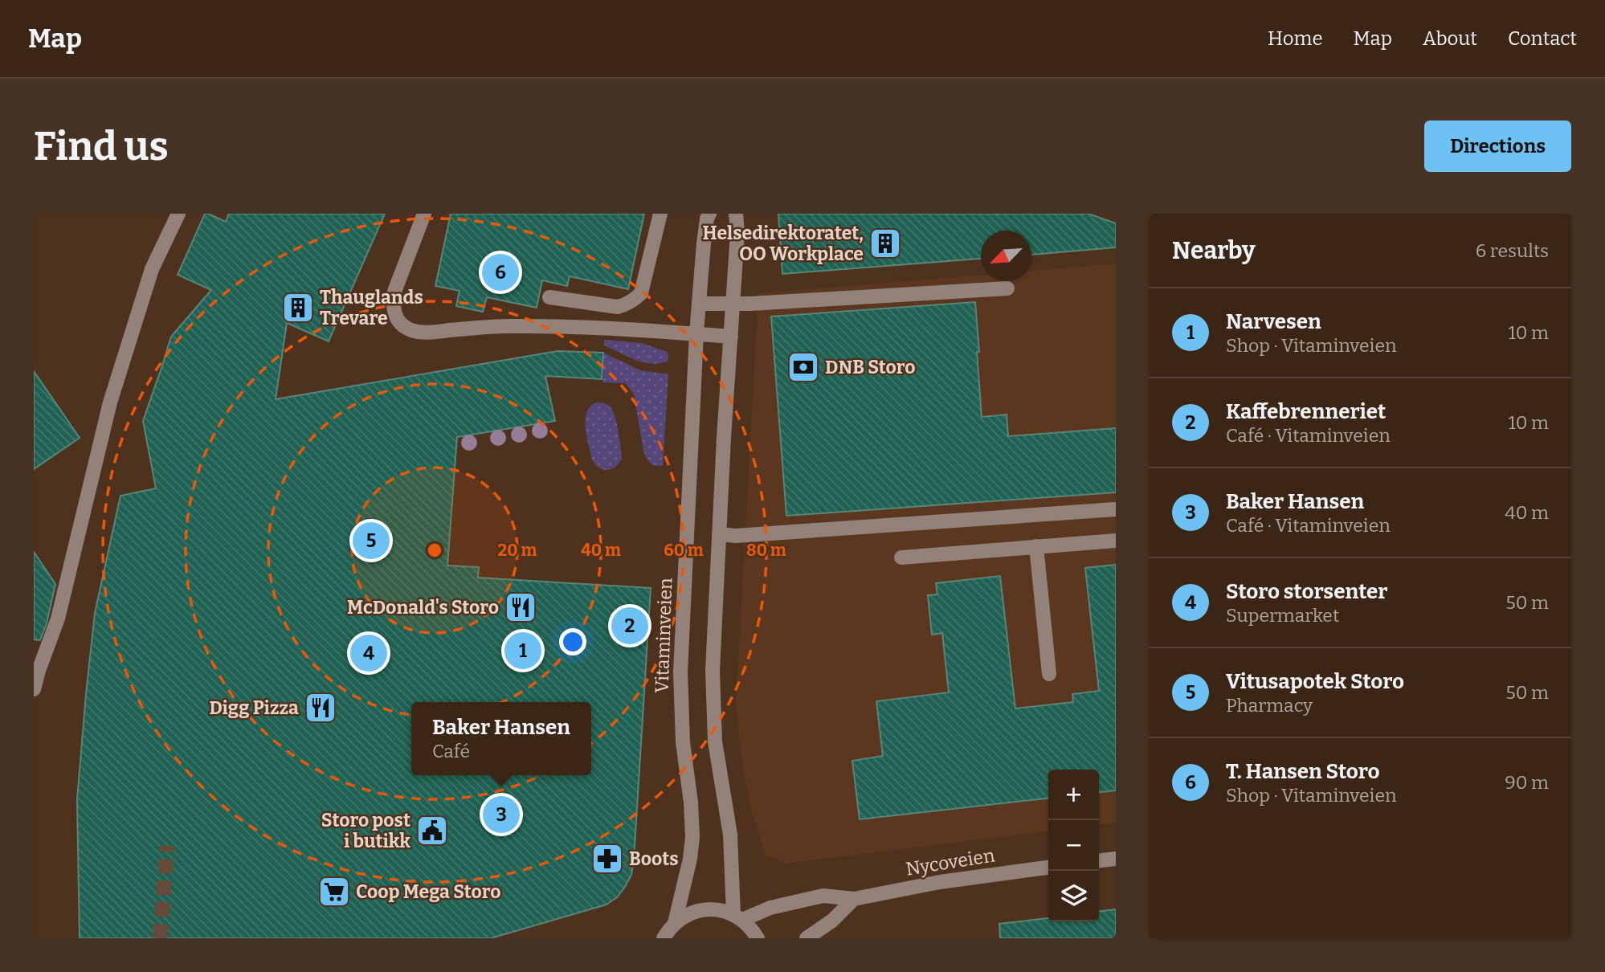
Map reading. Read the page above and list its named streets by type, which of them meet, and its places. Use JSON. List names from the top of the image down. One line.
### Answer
{"streets":{"street":["Vitaminveien","Nycoveien"]},"places":{"building":["Helsedirektoratet, OO Workplace","Thauglands Trevare"],"bank":["DNB Storo"],"restaurant":["McDonald's Storo","Digg Pizza"],"public building":["Storo post i butikk"],"pharmacy":["Boots"],"supermarket":["Coop Mega Storo"]},"north":"bottom left","page":{"header":"Map","nav":["Home","Map","About","Contact"],"buttons":"Directions","title":"Find us","heading":["Nearby","6 results"],"pins":["6","5","2","1","4","3"],"list":[{"mark":"1","name":"Narvesen","note":"Shop · Vitaminveien","value":"10 m"},{"mark":"2","name":"Kaffebrenneriet","note":"Café · Vitaminveien","value":"10 m"},{"mark":"3","name":"Baker Hansen","note":"Café · Vitaminveien","value":"40 m"},{"mark":"4","name":"Storo storsenter","note":"Supermarket","value":"50 m"},{"mark":"5","name":"Vitusapotek Storo","note":"Pharmacy","value":"50 m"},{"mark":"6","name":"T. Hansen Storo","note":"Shop · Vitaminveien","value":"90 m"}],"popup":["Baker Hansen","Café"],"map_buttons":["+","−"]},"rings":["20 m","40 m","60 m","80 m"]}
